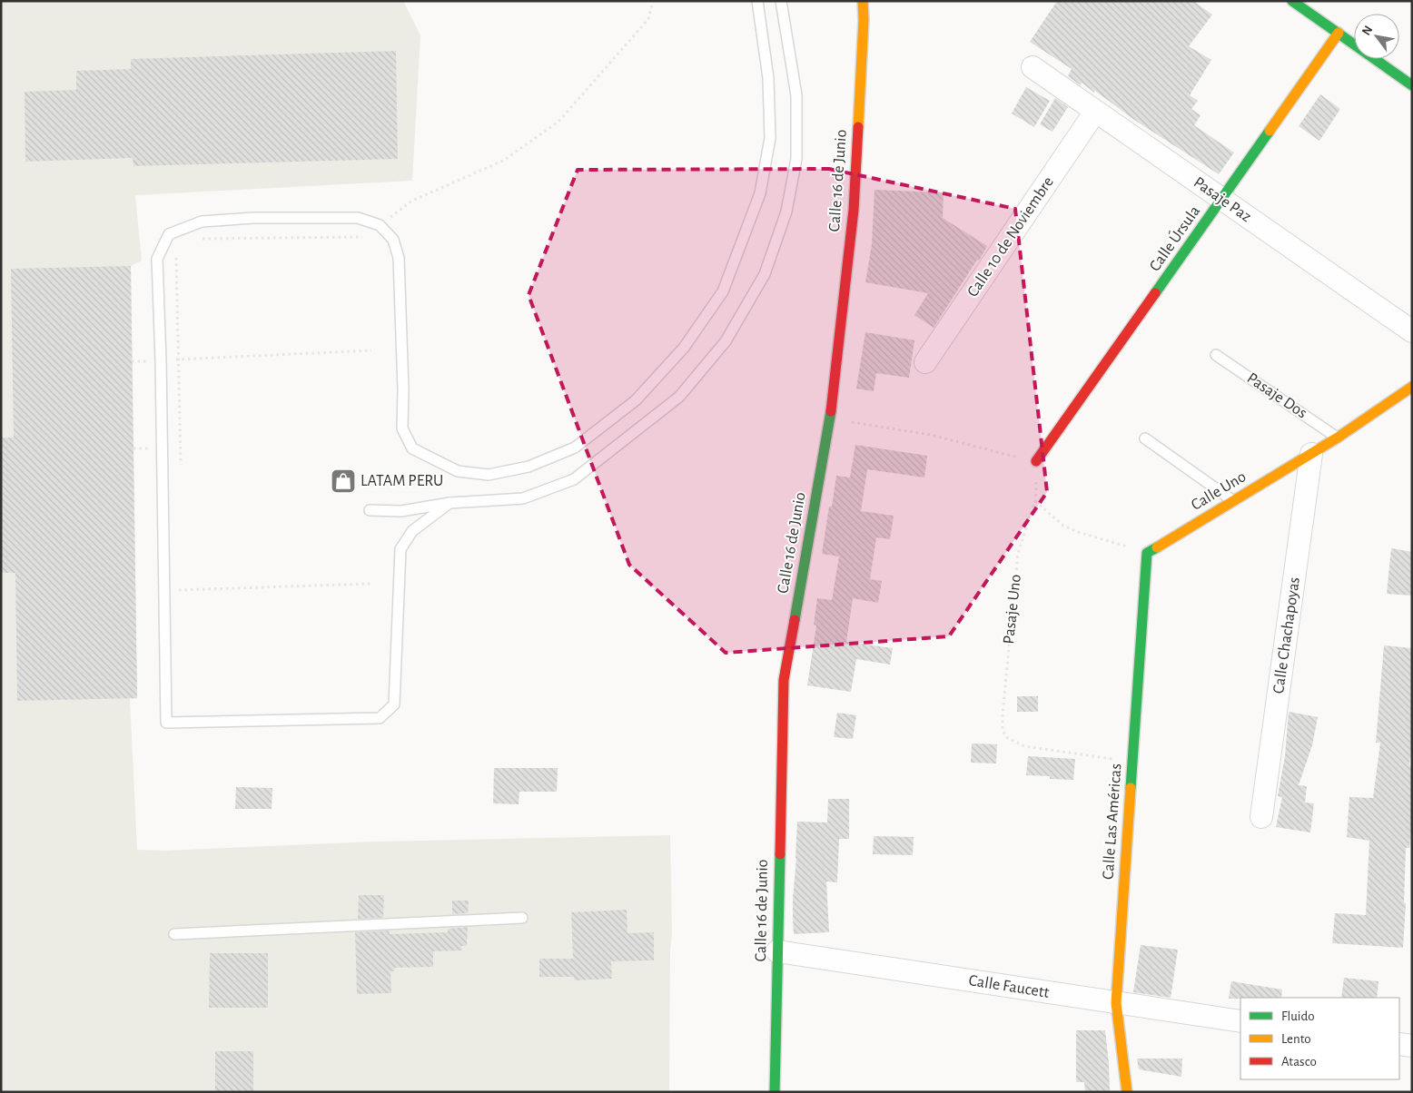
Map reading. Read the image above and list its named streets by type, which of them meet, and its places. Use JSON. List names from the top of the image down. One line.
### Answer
{"streets":{"street":["Calle 16 de Junio","Pasaje Paz","Calle 10 de Noviembre","Calle Úrsula","Calle Uno","Calle Chachapoyas","Calle Las Américas","Calle Faucett"],"lane":["Pasaje Dos"],"path":["Pasaje Uno"]},"crossings":[["Calle 16 de Junio","Calle Faucett"],["Pasaje Paz","Calle 10 de Noviembre"],["Pasaje Paz","Calle Úrsula"],["Calle Úrsula","Pasaje Uno"],["Pasaje Dos","Calle Uno"],["Calle Uno","Calle Chachapoyas"],["Calle Uno","Calle Las Américas"],["Pasaje Uno","Calle Las Américas"],["Calle Las Américas","Calle Faucett"]],"places":{"shop":["LATAM PERU"]},"legend":["Fluido","Lento","Atasco"],"north":"top left"}
